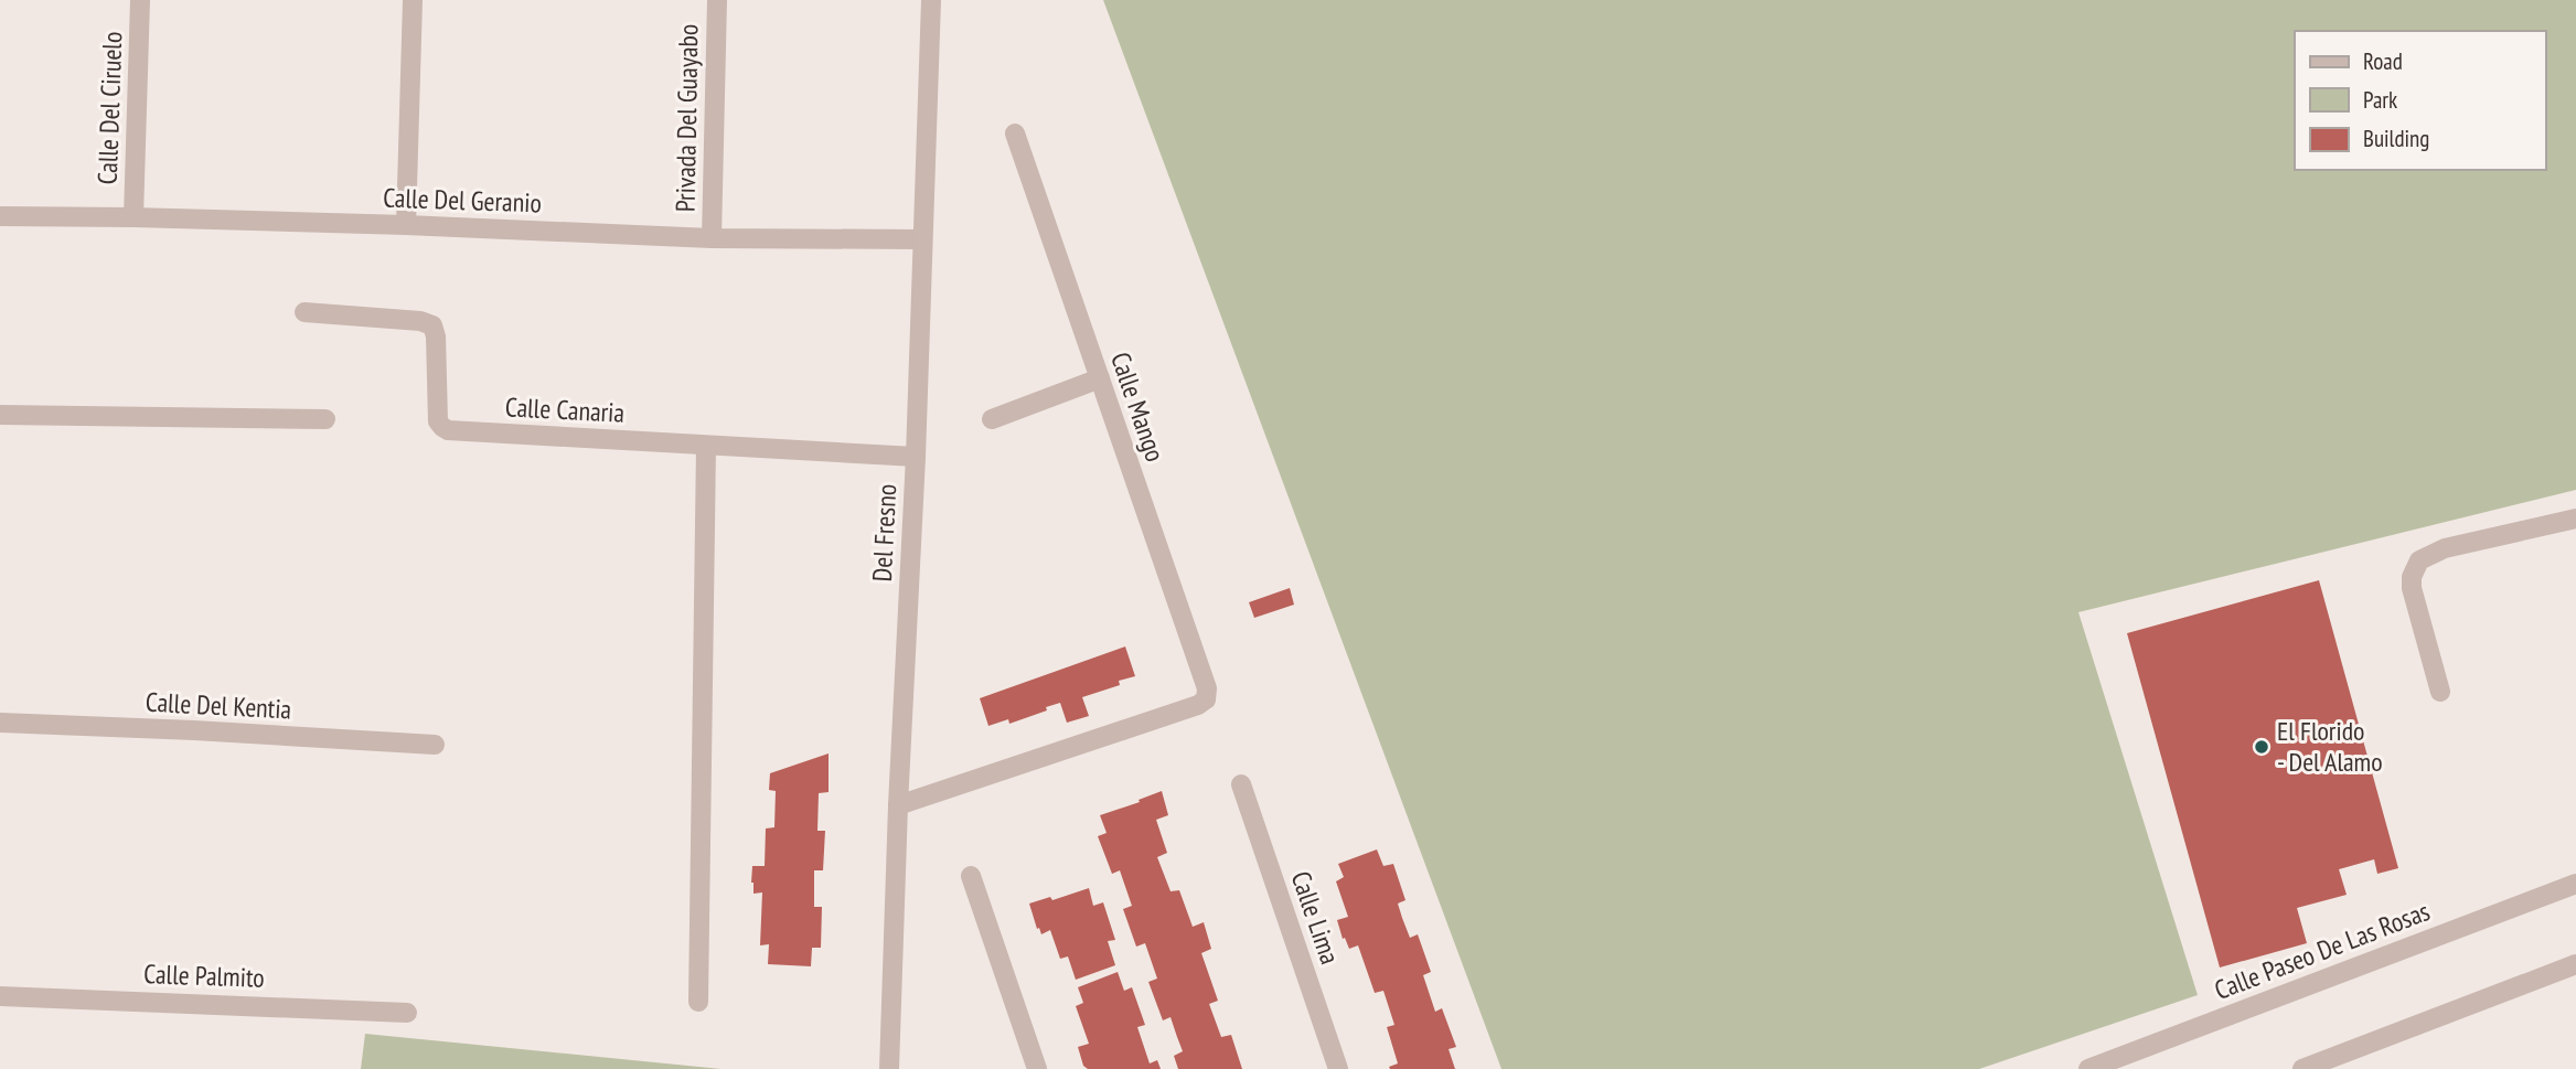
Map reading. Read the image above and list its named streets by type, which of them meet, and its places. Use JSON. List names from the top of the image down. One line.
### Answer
{"streets":{"street":["Calle Del Ciruelo","Privada Del Guayabo","Calle Del Geranio","Calle Mango","Calle Canaria","Del Fresno","Calle Del Kentia","Calle Lima","Calle Paseo De Las Rosas","Calle Palmito"]},"crossings":[["Calle Del Ciruelo","Calle Del Geranio"],["Privada Del Guayabo","Calle Del Geranio"],["Calle Del Geranio","Del Fresno"],["Calle Mango","Del Fresno"],["Calle Canaria","Del Fresno"]],"places":["El Florido - Del Alamo"],"legend":["Road","Park","Building"]}
